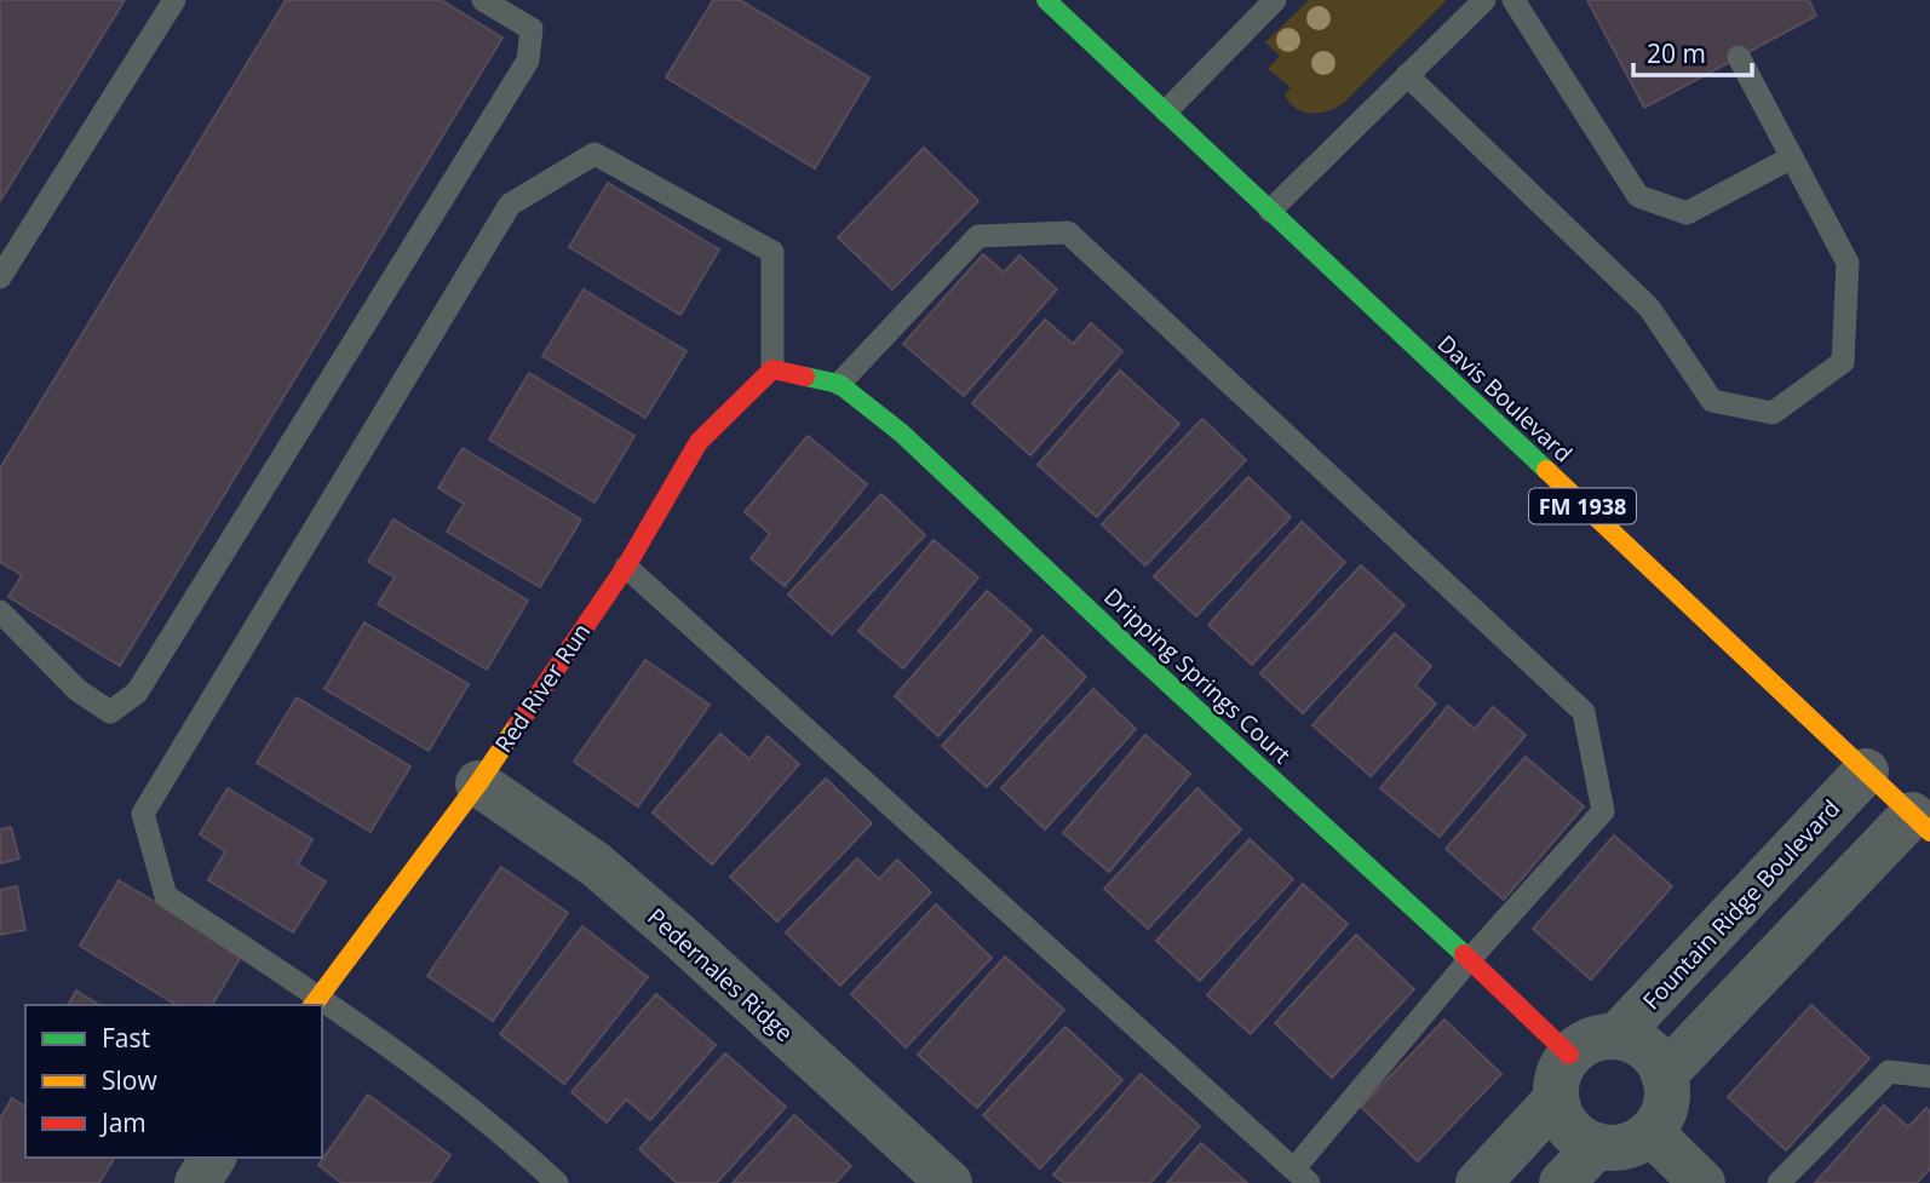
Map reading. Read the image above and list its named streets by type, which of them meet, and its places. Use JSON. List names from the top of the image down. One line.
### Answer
{"streets":{"street":["Davis Boulevard","FM 1938","Dripping Springs Court","Red River Run","Fountain Ridge Boulevard","Pedernales Ridge"]},"crossings":[["Davis Boulevard","Fountain Ridge Boulevard"],["Dripping Springs Court","Red River Run"],["Dripping Springs Court","Fountain Ridge Boulevard"],["Red River Run","Pedernales Ridge"]],"legend":["Fast","Slow","Jam"],"scale_bar":"20 m"}
